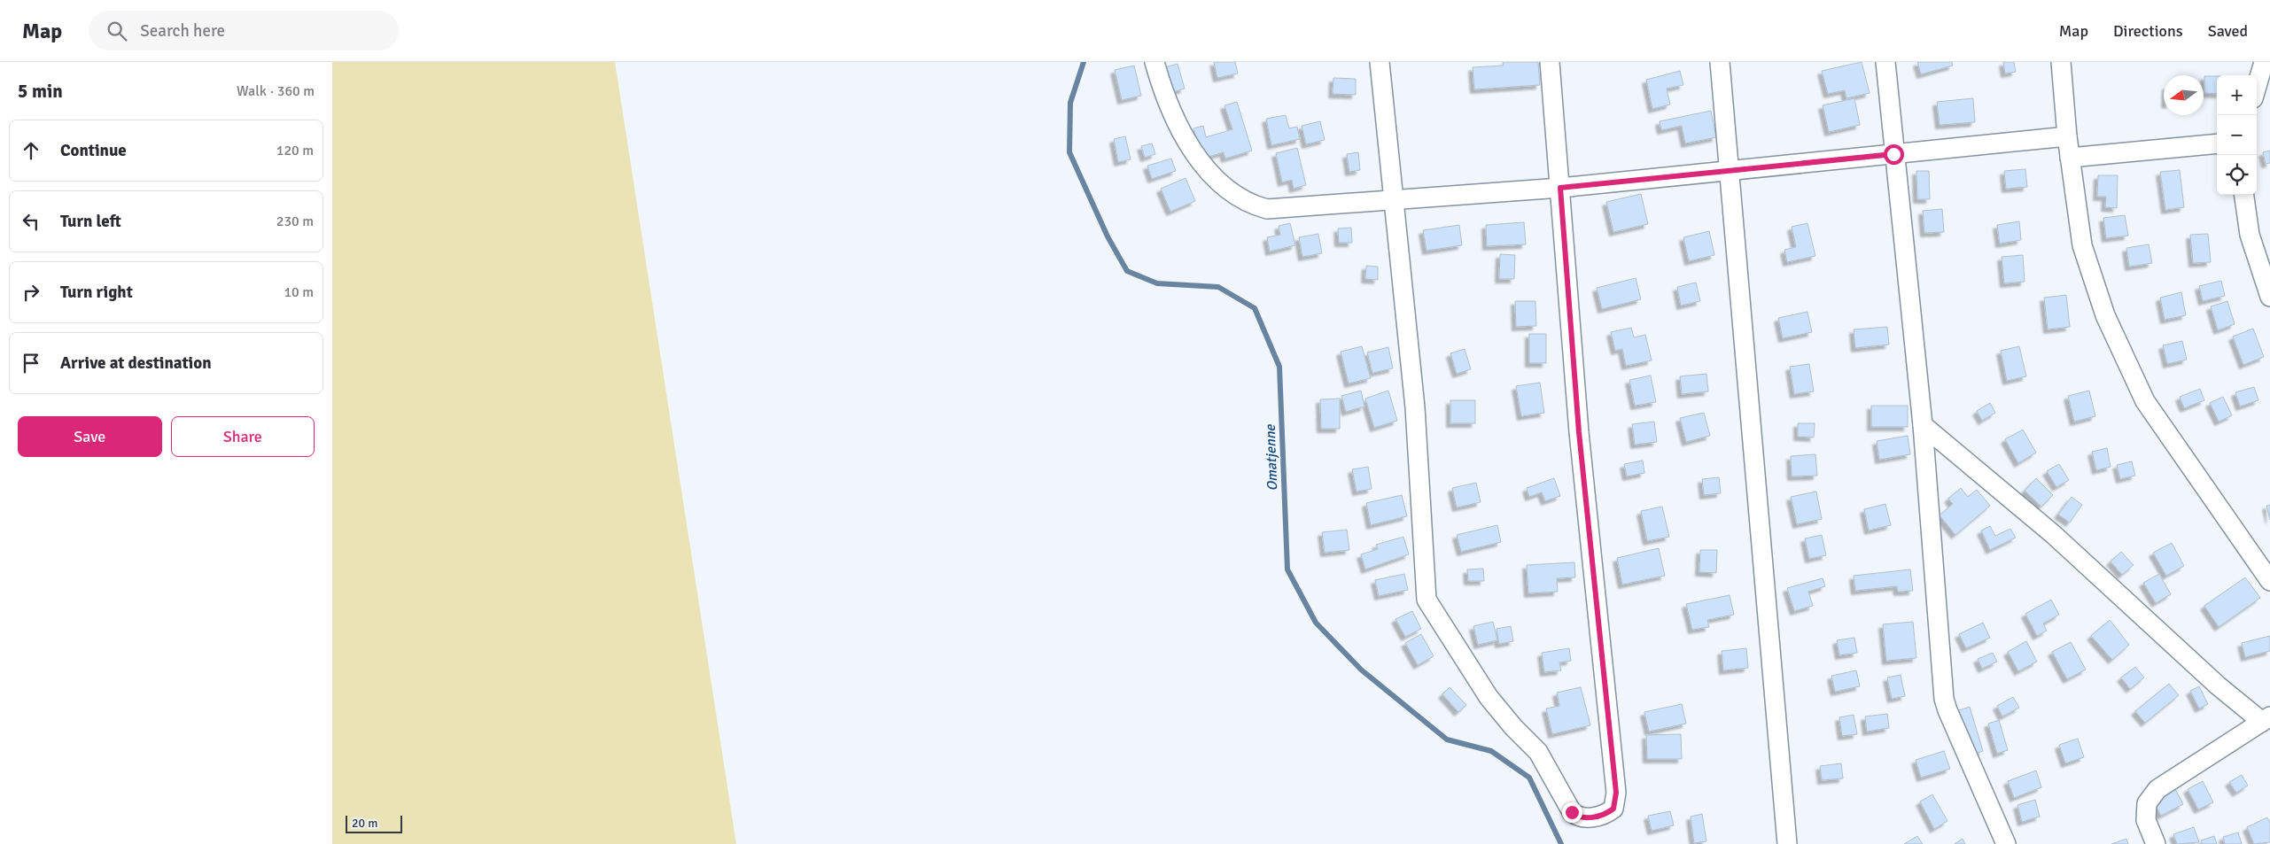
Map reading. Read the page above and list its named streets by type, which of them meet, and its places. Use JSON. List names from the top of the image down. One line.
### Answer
{"water":["Omatjenne"],"scale_bar":"20 m","north":"left","page":{"header":"Map","search":"Search here","nav":["Map","Directions","Saved"],"heading":["5 min","Walk · 360 m"],"map_buttons":["+","−"],"list":[["Continue","120 m"],["Turn left","230 m"],["Turn right","10 m"],"Arrive at destination"],"buttons":["Save","Share"],"scale":"20 m"}}
